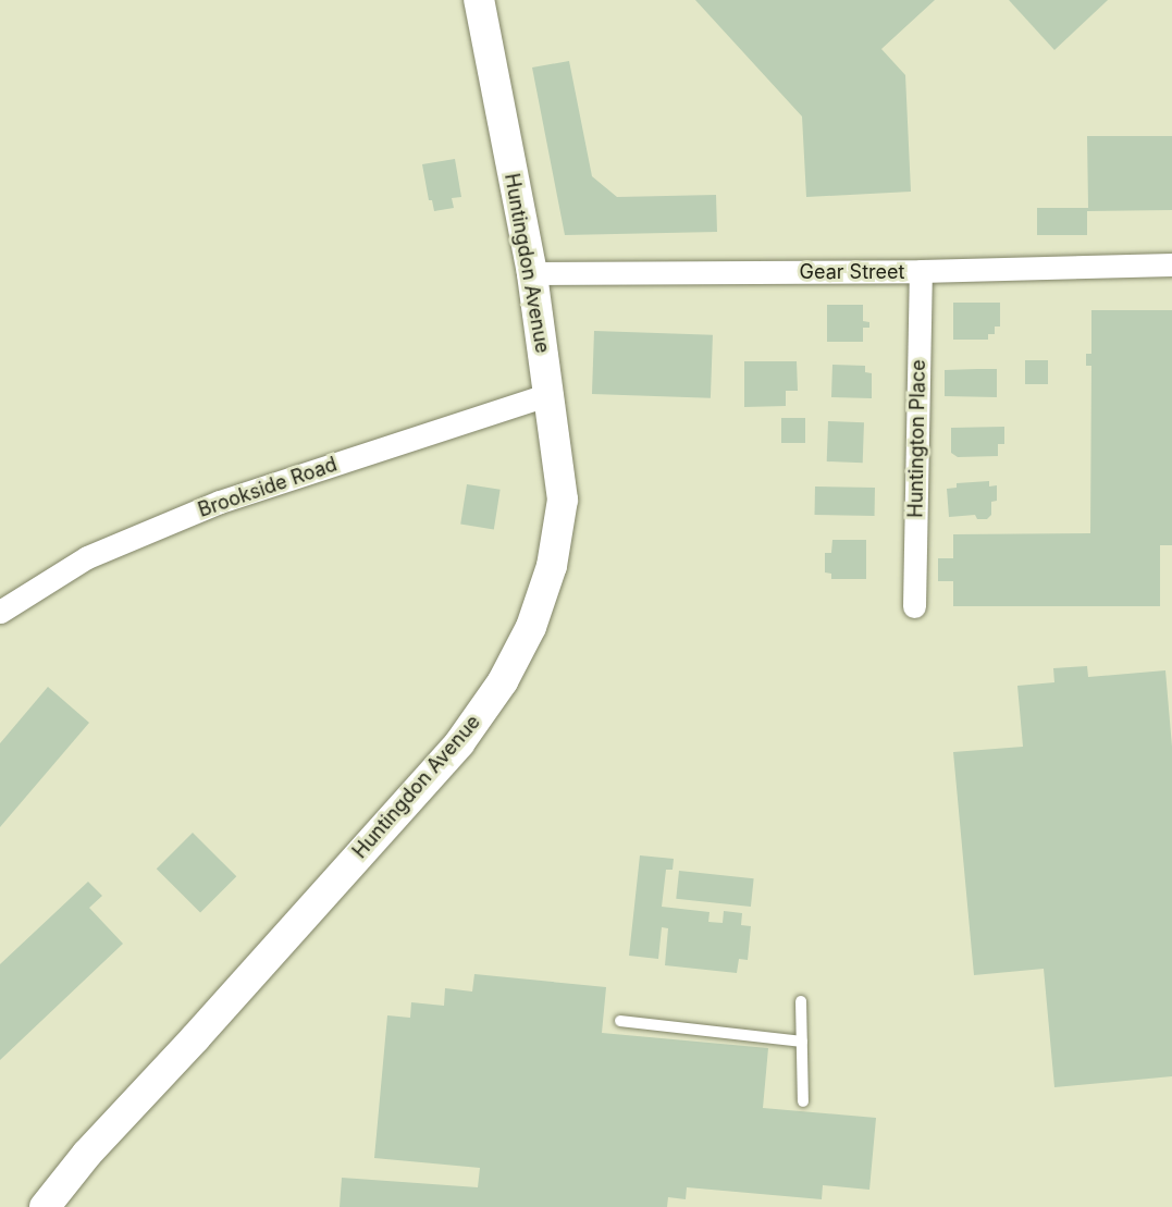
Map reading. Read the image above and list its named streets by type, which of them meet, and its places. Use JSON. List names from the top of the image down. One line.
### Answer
{"streets":{"main road":["Huntingdon Avenue"],"street":["Gear Street","Huntington Place","Brookside Road"]},"crossings":[["Huntingdon Avenue","Gear Street"],["Huntingdon Avenue","Brookside Road"],["Gear Street","Huntington Place"]]}
